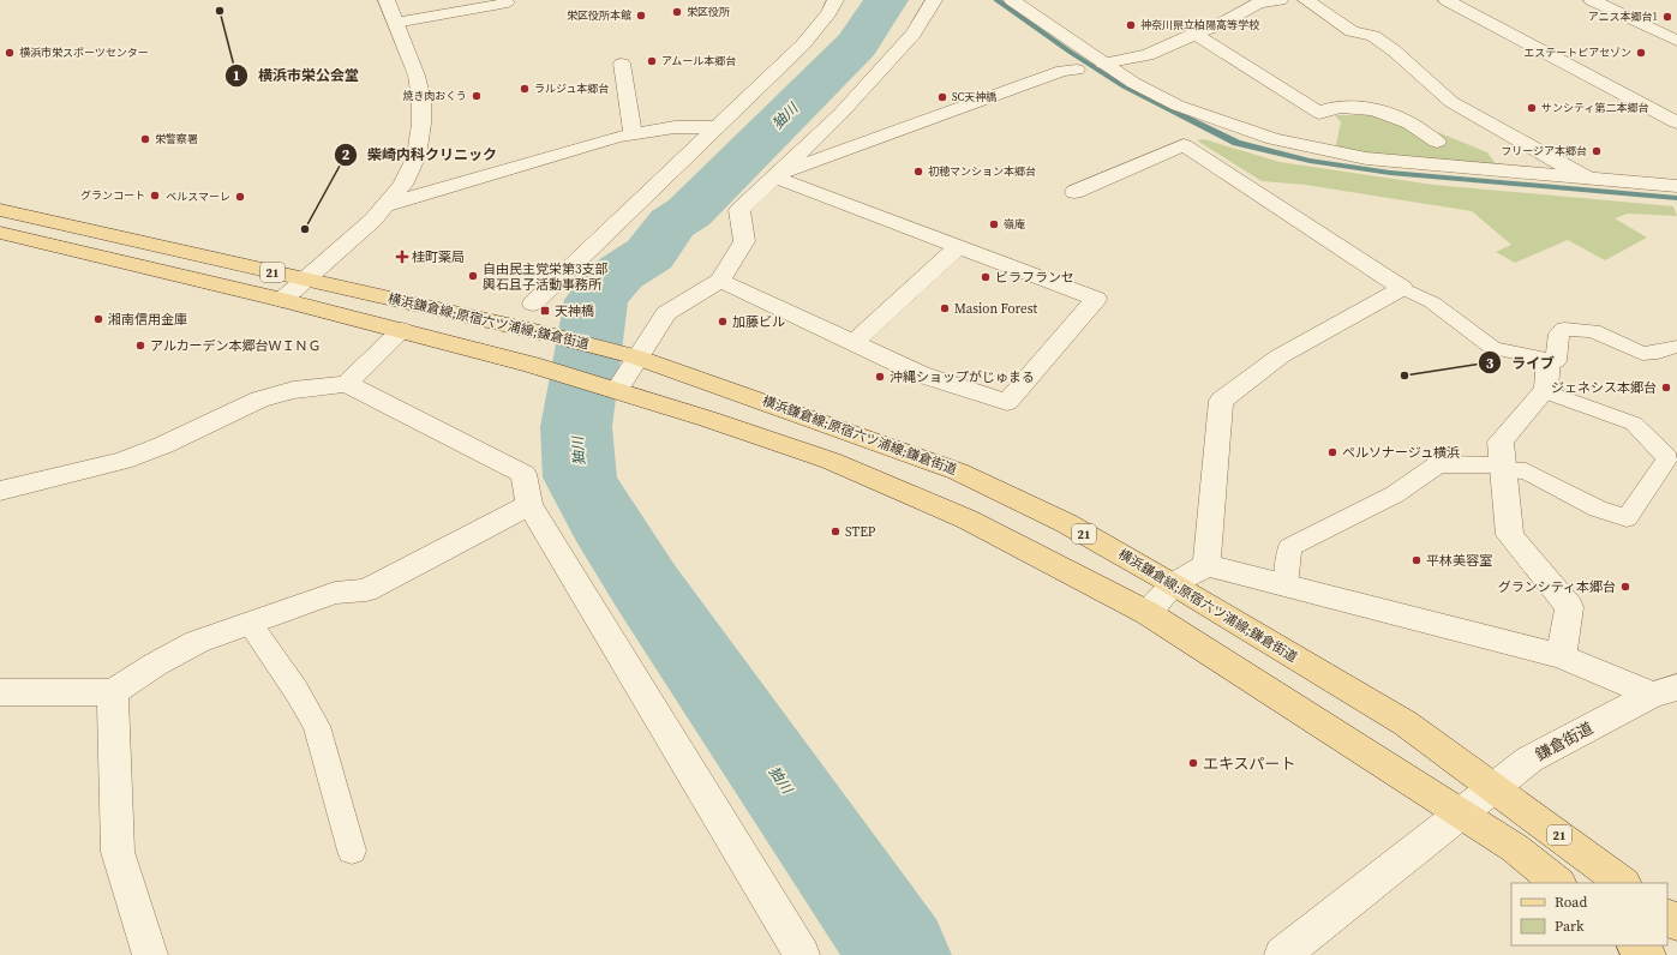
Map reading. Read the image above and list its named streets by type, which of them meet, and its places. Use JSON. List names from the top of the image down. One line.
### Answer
{"streets":{"main road":["21","横浜鎌倉線;原宿六ツ浦線;鎌倉街道"],"street":["鎌倉街道"]},"crossings":[["横浜鎌倉線;原宿六ツ浦線;鎌倉街道","鎌倉街道"]],"water":["㹨川"],"places":{"other":["横浜市栄公会堂","栄区役所","栄区役所本館","アニス本郷台1","神奈川県立柏陽高等学校","横浜市栄スポーツセンター","エステートピアセゾン","アムール本郷台","ラルジュ本郷台","焼き肉おくう","SC天神橋","サンシティ第二本郷台","栄警察署","フリージア本郷台","初穂マンション本郷台","グランコート","ベルスマーレ","嶺庵","柴崎内科クリニック","自由民主党栄第3支部 輿石且子活動事務所","ビラフランセ","Masion Forest","湘南信用金庫","加藤ビル","アルカーデン本郷台ＷＩＮＧ","ライブ","沖縄ショップがじゅまる","ジェネシス本郷台","ペルソナージュ横浜","STEP","平林美容室","グランシティ本郷台","エキスパート"],"health":["桂町薬局"],"transit":["天神橋"]},"legend":["Road","Park"]}
